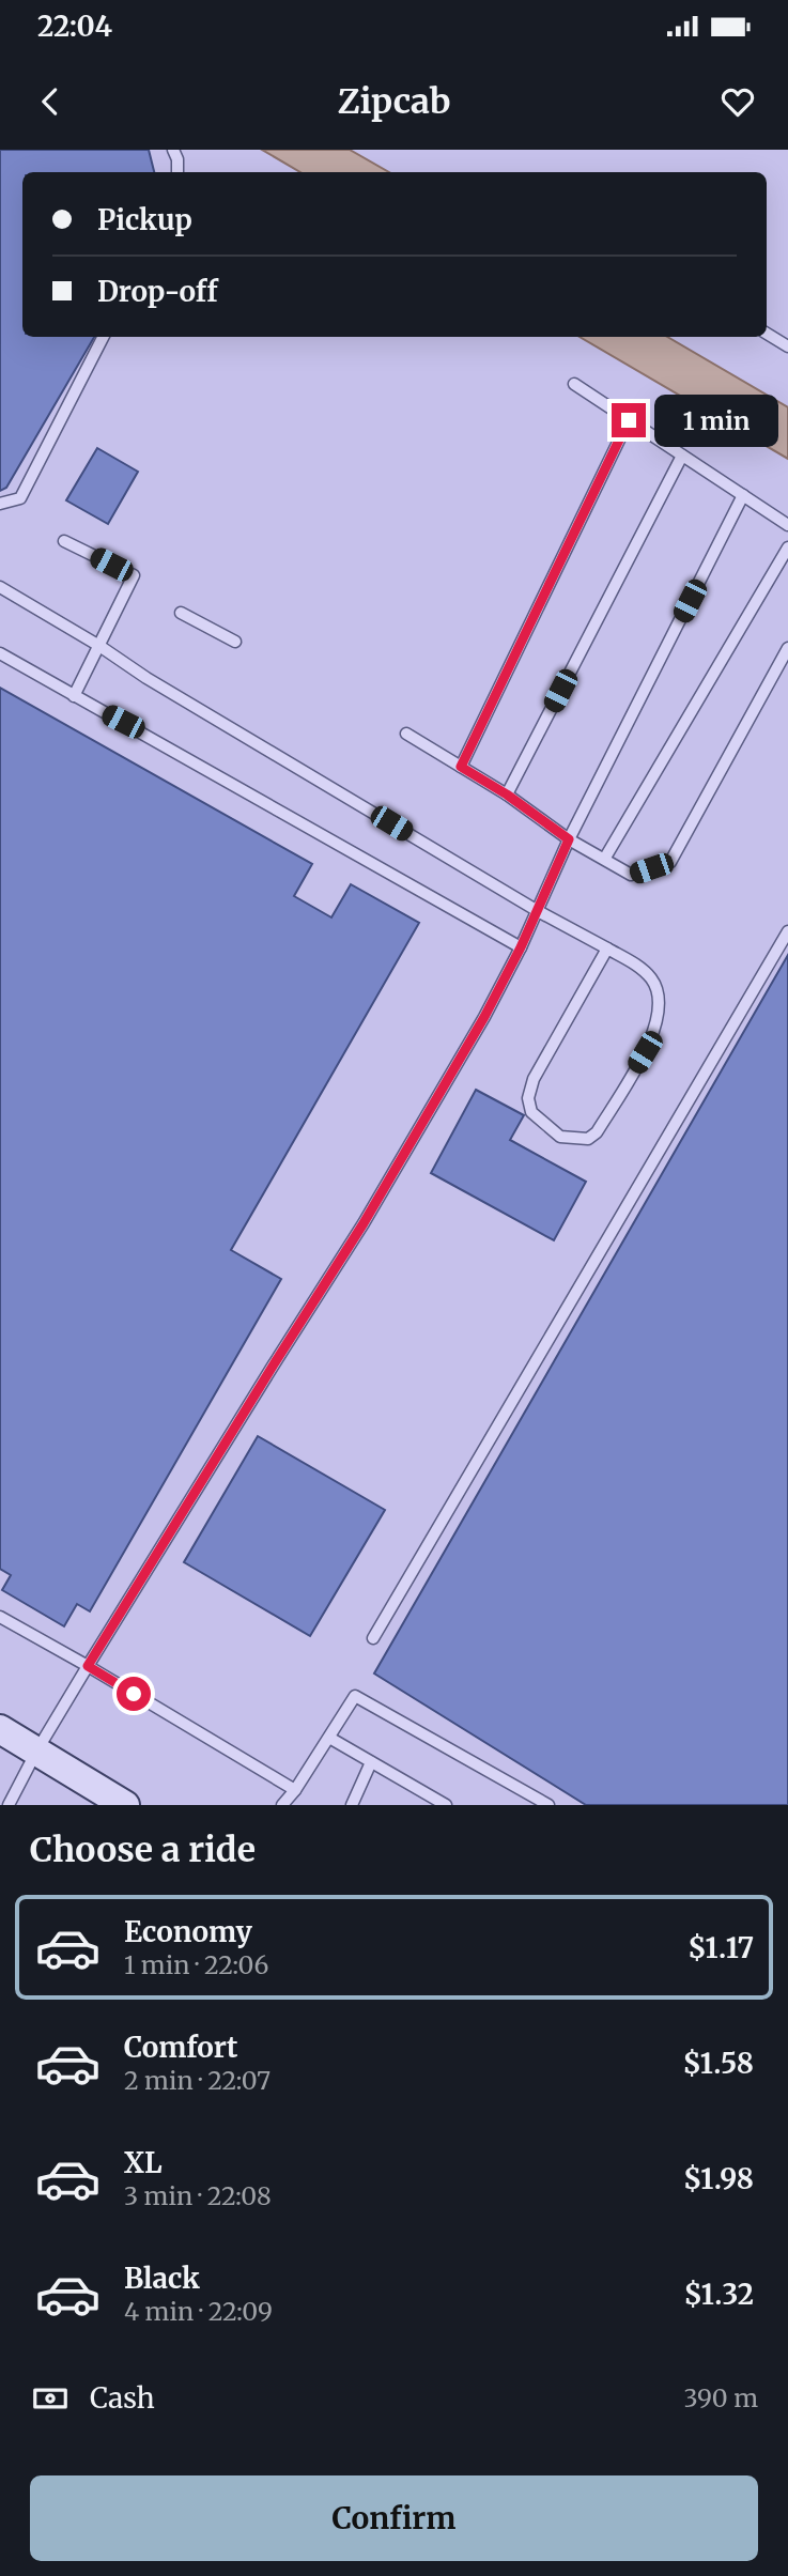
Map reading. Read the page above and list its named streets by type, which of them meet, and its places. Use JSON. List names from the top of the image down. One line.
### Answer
{"page":{"status":"22:04","header":"Zipcab","banner":["Pickup","Drop-off"],"bubble":"1 min","heading":"Choose a ride","list":[{"name":"Economy","note":"1 min · 22:06","value":"$1.17"},{"name":"Comfort","note":"2 min · 22:07","value":"$1.58"},{"name":"XL","note":"3 min · 22:08","value":"$1.98"},{"name":"Black","note":"4 min · 22:09","value":"$1.32"}],"pay":["Cash","390 m"],"buttons":"Confirm"}}
